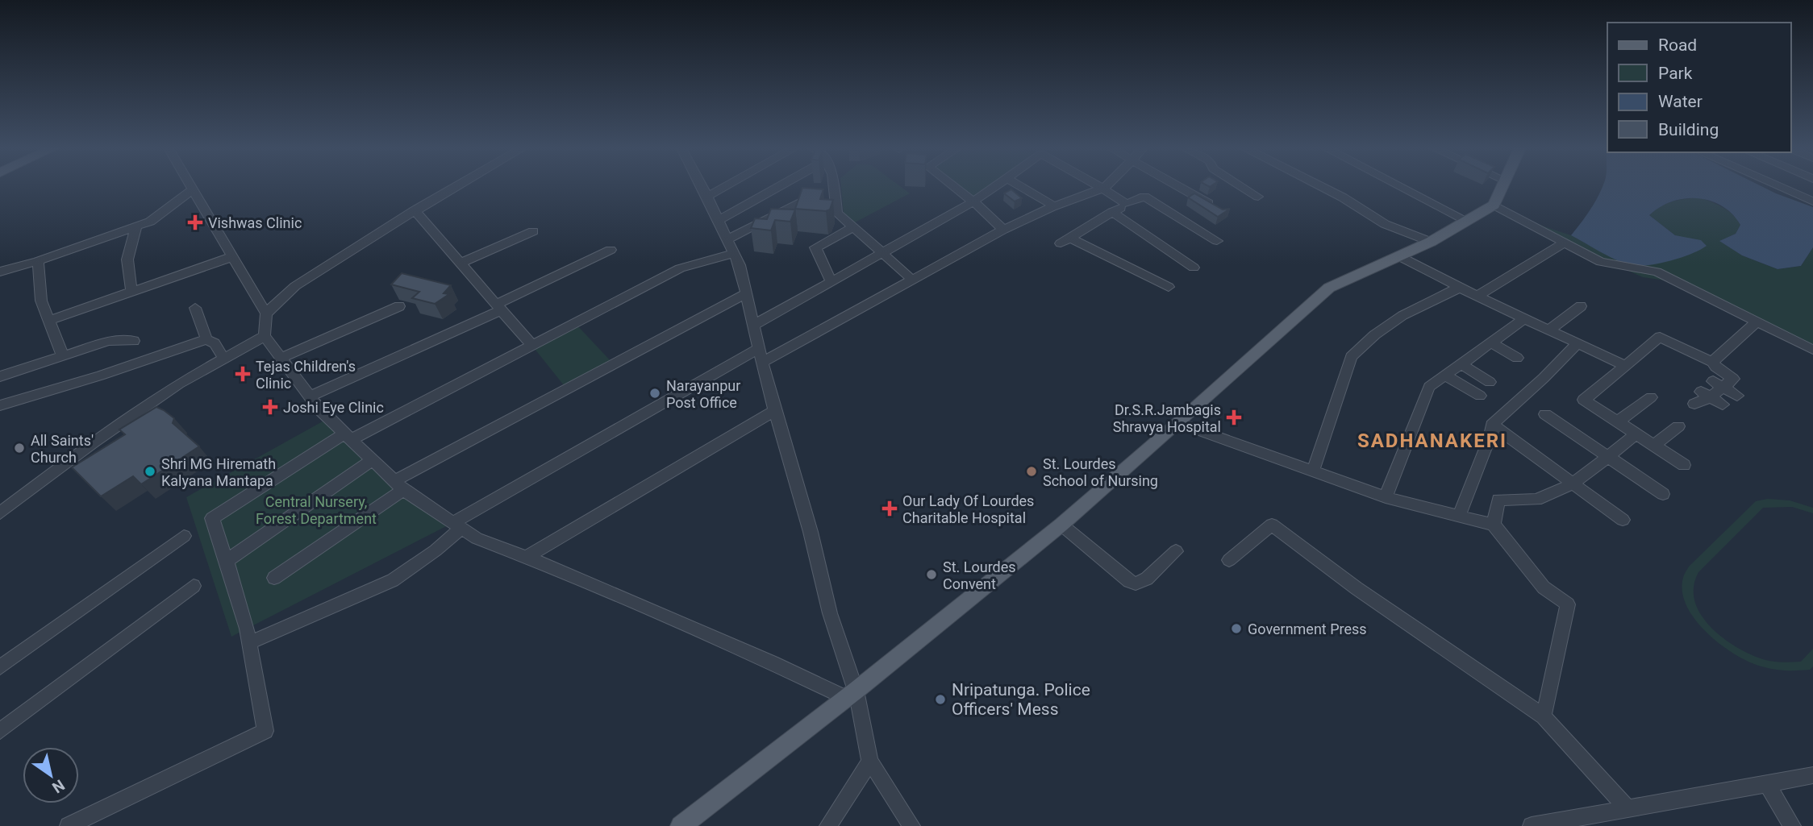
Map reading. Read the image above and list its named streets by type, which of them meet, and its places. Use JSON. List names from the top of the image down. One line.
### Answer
{"districts":["SADHANAKERI"],"parks":["Central Nursery, Forest Department"],"places":{"health":["Vishwas Clinic","Tejas Children's Clinic","Joshi Eye Clinic","Dr.S.R.Jambagis Shravya Hospital","Our Lady Of Lourdes Charitable Hospital"],"other":["Narayanpur Post Office","All Saints' Church","Shri MG Hiremath Kalyana Mantapa","St. Lourdes School of Nursing","St. Lourdes Convent","Government Press","Nripatunga. Police Officers' Mess"]},"legend":["Road","Park","Water","Building"],"north":"bottom right"}
